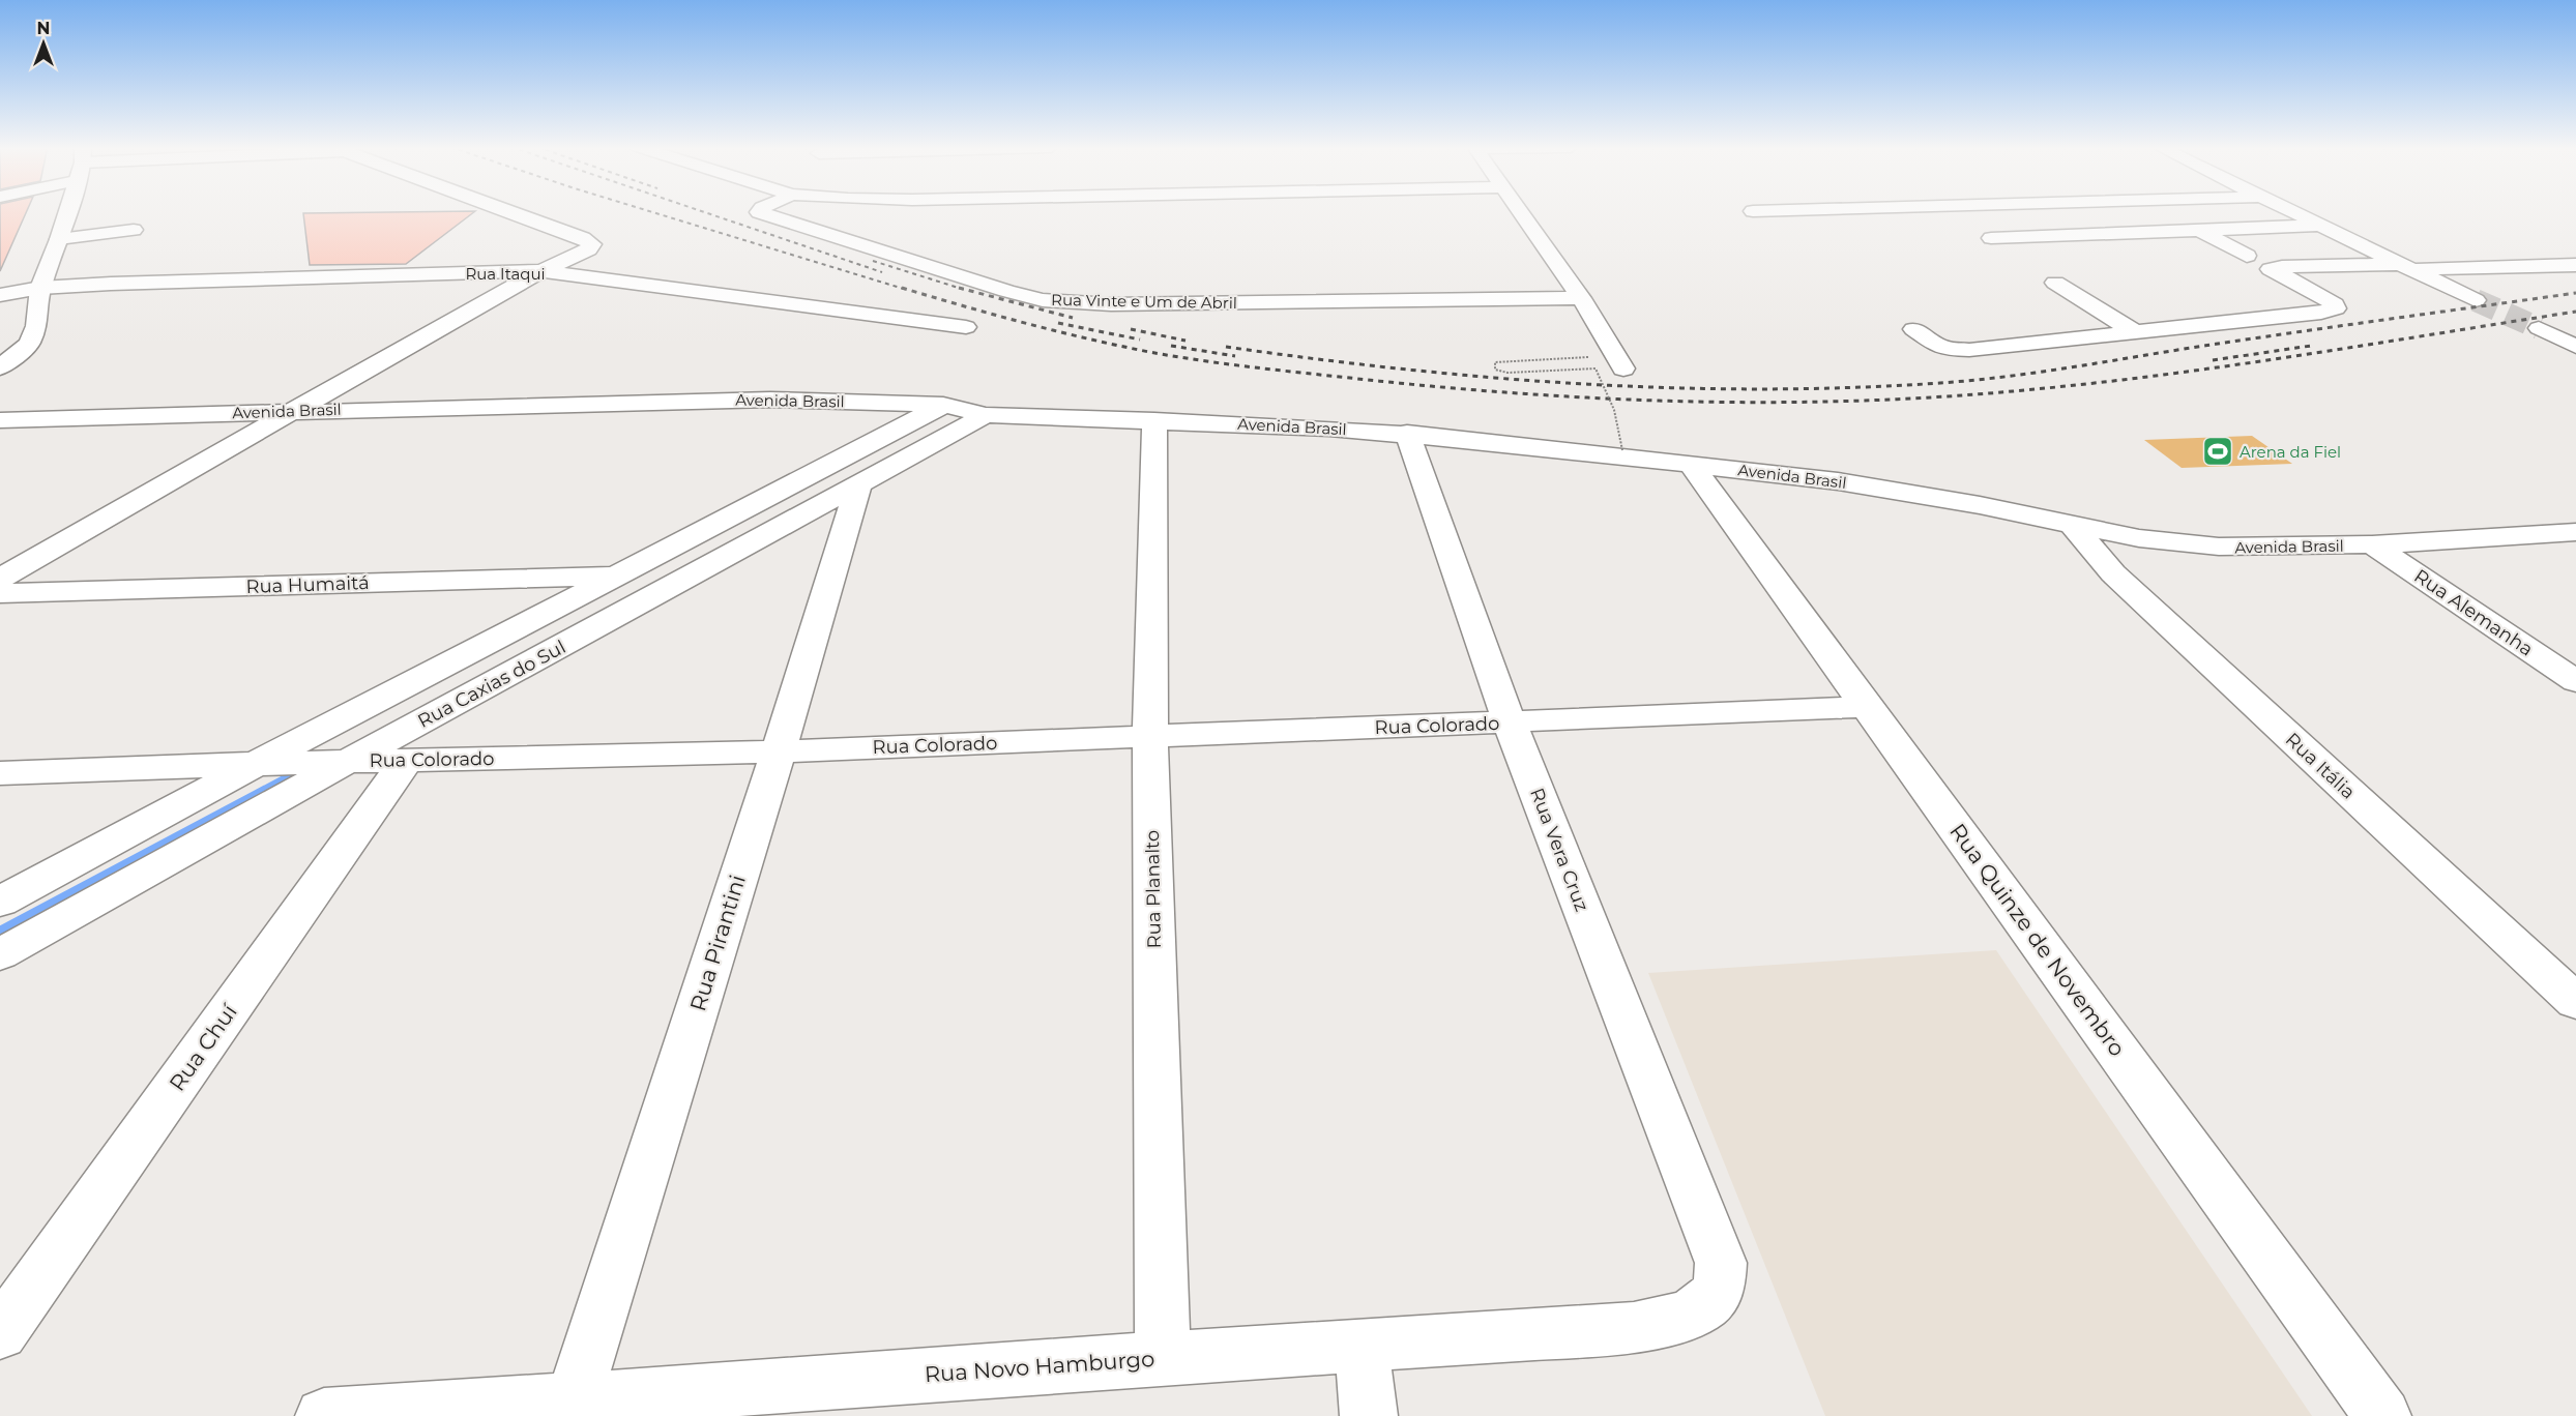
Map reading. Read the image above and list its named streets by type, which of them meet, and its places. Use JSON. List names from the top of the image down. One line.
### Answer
{"streets":{"street":["Rua Itaqui","Rua Vinte e Um de Abril","Avenida Brasil","Rua Humaitá","Rua Alemanha","Rua Caxias do Sul","Rua Colorado","Rua Itália","Rua Vera Cruz","Rua Planalto","Rua Quinze de Novembro","Rua Pirantini","Rua Chuí","Rua Novo Hamburgo"]},"crossings":[["Avenida Brasil","Rua Alemanha"],["Avenida Brasil","Rua Caxias do Sul"],["Avenida Brasil","Rua Itália"],["Avenida Brasil","Rua Vera Cruz"],["Avenida Brasil","Rua Planalto"],["Avenida Brasil","Rua Quinze de Novembro"],["Rua Humaitá","Rua Caxias do Sul"],["Rua Caxias do Sul","Rua Colorado"],["Rua Caxias do Sul","Rua Pirantini"],["Rua Colorado","Rua Vera Cruz"],["Rua Colorado","Rua Planalto"],["Rua Colorado","Rua Quinze de Novembro"],["Rua Colorado","Rua Pirantini"],["Rua Colorado","Rua Chuí"],["Rua Vera Cruz","Rua Novo Hamburgo"],["Rua Planalto","Rua Novo Hamburgo"],["Rua Pirantini","Rua Novo Hamburgo"]],"places":{"sports":["Arena da Fiel"]},"north":"top"}
